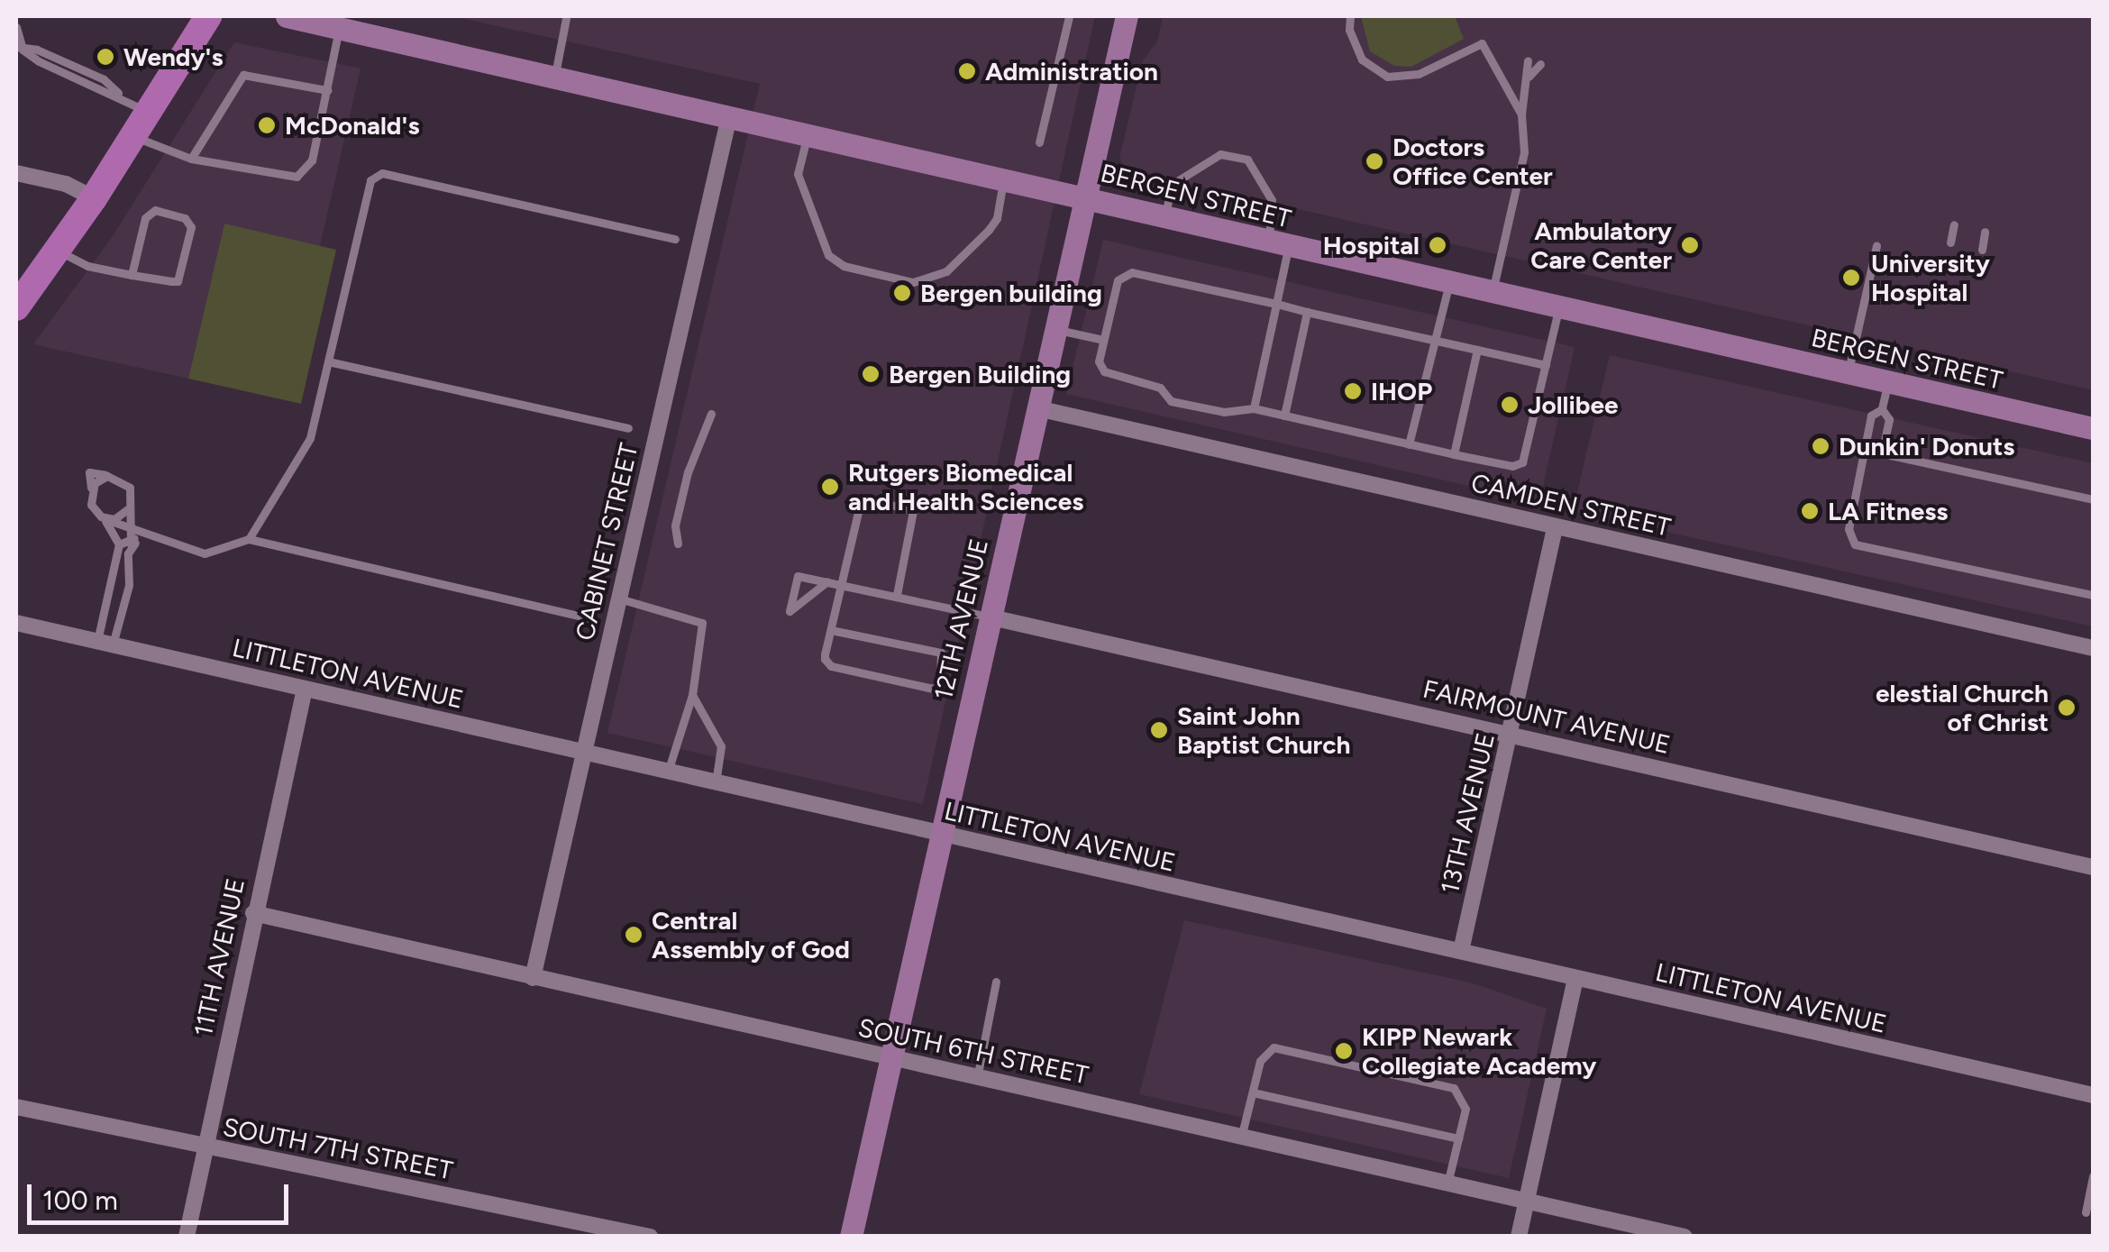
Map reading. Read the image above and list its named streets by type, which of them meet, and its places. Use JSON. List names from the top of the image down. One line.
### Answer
{"streets":{"main road":["BERGEN STREET","12TH AVENUE"],"street":["CAMDEN STREET","CABINET STREET","LITTLETON AVENUE","FAIRMOUNT AVENUE","13TH AVENUE","11TH AVENUE","SOUTH 6TH STREET","SOUTH 7TH STREET"]},"crossings":[["BERGEN STREET","CABINET STREET"],["BERGEN STREET","12TH AVENUE"],["CAMDEN STREET","12TH AVENUE"],["CAMDEN STREET","13TH AVENUE"],["CABINET STREET","LITTLETON AVENUE"],["CABINET STREET","SOUTH 6TH STREET"],["12TH AVENUE","LITTLETON AVENUE"],["12TH AVENUE","FAIRMOUNT AVENUE"],["12TH AVENUE","SOUTH 6TH STREET"],["LITTLETON AVENUE","13TH AVENUE"],["LITTLETON AVENUE","11TH AVENUE"],["FAIRMOUNT AVENUE","13TH AVENUE"],["11TH AVENUE","SOUTH 6TH STREET"],["11TH AVENUE","SOUTH 7TH STREET"]],"places":["Wendy's","Administration","McDonald's","Doctors Office Center","Hospital","Ambulatory Care Center","University Hospital","Bergen building","Bergen Building","IHOP","Jollibee","Dunkin' Donuts","Rutgers Biomedical and Health Sciences","LA Fitness","elestial Church of Christ","Saint John Baptist Church","Central Assembly of God","KIPP Newark Collegiate Academy"],"scale_bar":"100 m"}
